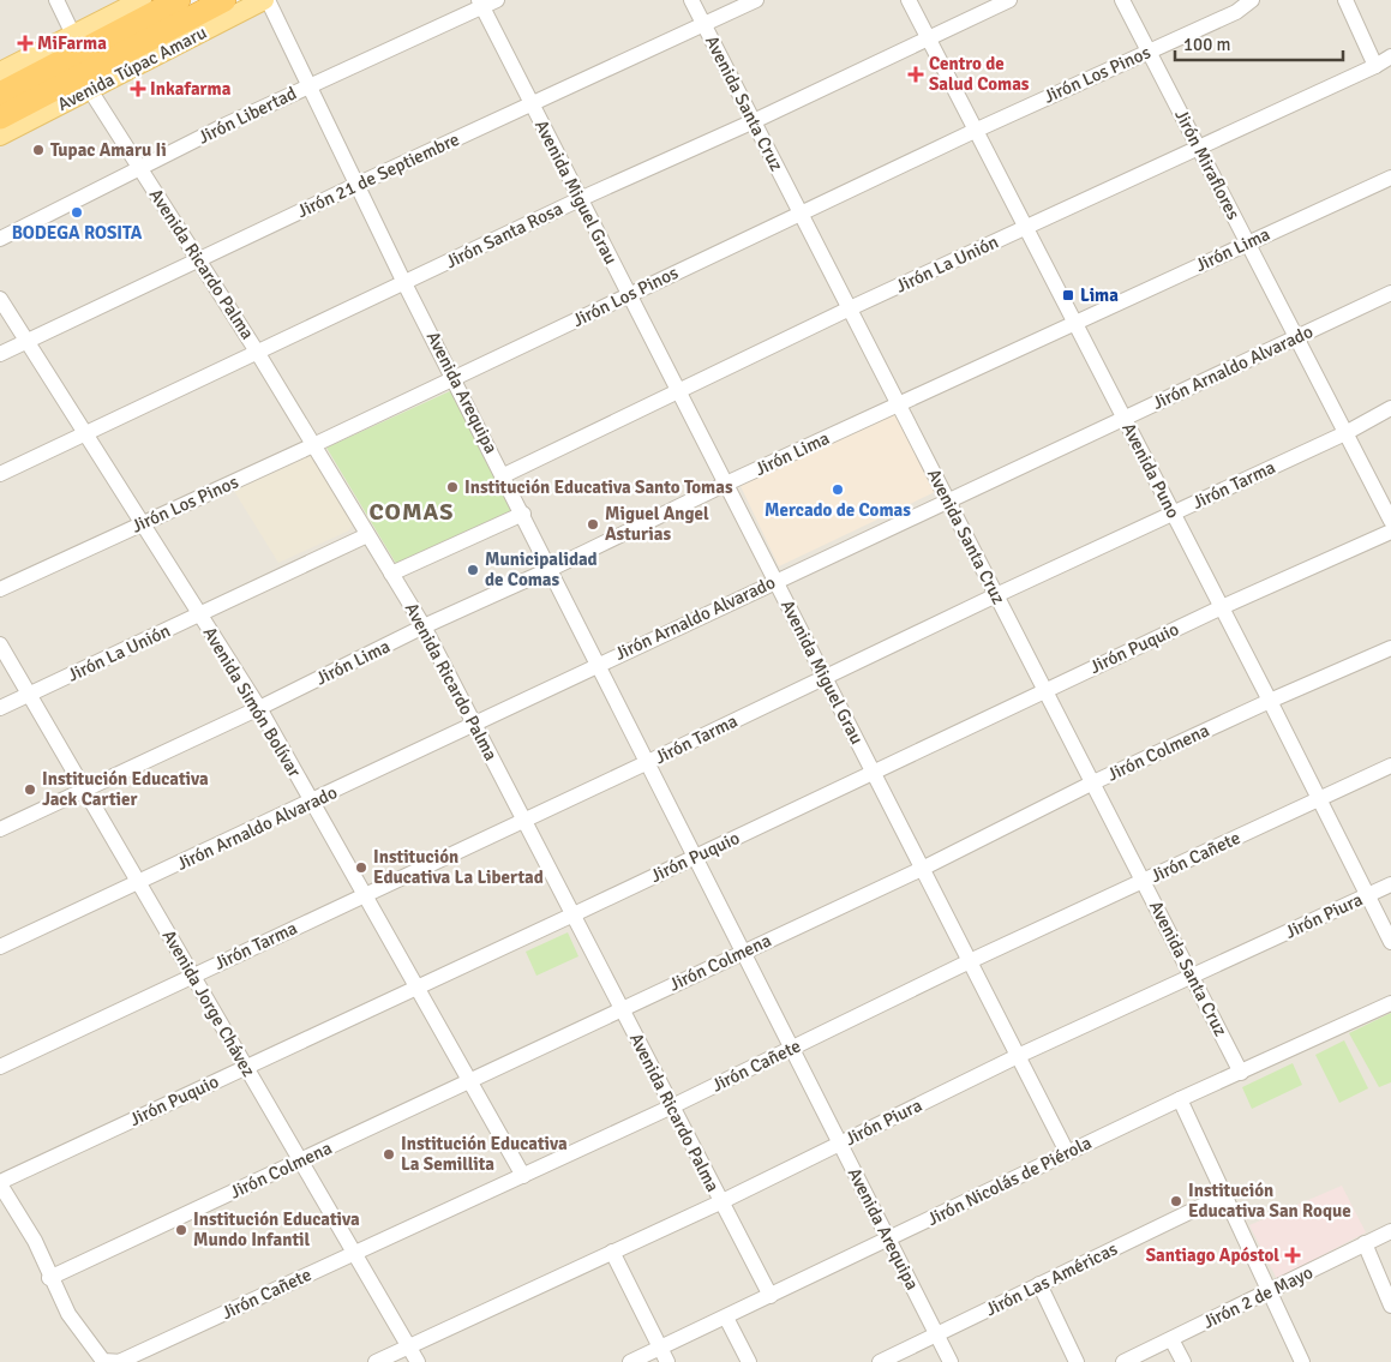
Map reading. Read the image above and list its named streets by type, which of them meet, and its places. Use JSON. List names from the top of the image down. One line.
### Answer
{"streets":{"highway":["Avenida Túpac Amaru"],"street":["Jirón Los Pinos","Avenida Santa Cruz","Jirón Libertad","Jirón Miraflores","Jirón 21 de Septiembre","Avenida Miguel Grau","Jirón Santa Rosa","Jirón Lima","Avenida Ricardo Palma","Jirón La Unión","Jirón Arnaldo Alvarado","Avenida Arequipa","Avenida Puno","Jirón Tarma","Jirón Puquio","Avenida Simón Bolívar","Jirón Colmena","Jirón Cañete","Jirón Piura","Avenida Jorge Chávez","Jirón Nicolás de Piérola","Jirón Las Américas","Jirón 2 de Mayo"]},"crossings":[["Avenida Túpac Amaru","Avenida Ricardo Palma"],["Avenida Túpac Amaru","Avenida Arequipa"],["Jirón Los Pinos","Avenida Santa Cruz"],["Jirón Los Pinos","Jirón Miraflores"],["Jirón Los Pinos","Avenida Miguel Grau"],["Jirón Los Pinos","Avenida Ricardo Palma"],["Jirón Los Pinos","Avenida Arequipa"],["Jirón Los Pinos","Avenida Puno"],["Jirón Los Pinos","Avenida Simón Bolívar"],["Avenida Santa Cruz","Jirón 21 de Septiembre"],["Avenida Santa Cruz","Jirón Santa Rosa"],["Avenida Santa Cruz","Jirón Lima"],["Avenida Santa Cruz","Jirón La Unión"],["Avenida Santa Cruz","Jirón Arnaldo Alvarado"],["Avenida Santa Cruz","Jirón Tarma"],["Avenida Santa Cruz","Jirón Puquio"],["Avenida Santa Cruz","Jirón Colmena"],["Avenida Santa Cruz","Jirón Cañete"],["Avenida Santa Cruz","Jirón Piura"],["Avenida Santa Cruz","Jirón Nicolás de Piérola"],["Jirón Libertad","Avenida Miguel Grau"],["Jirón Libertad","Avenida Ricardo Palma"],["Jirón Libertad","Avenida Arequipa"],["Jirón Miraflores","Jirón Lima"],["Jirón Miraflores","Jirón La Unión"],["Jirón Miraflores","Jirón Arnaldo Alvarado"],["Jirón Miraflores","Jirón Tarma"],["Jirón 21 de Septiembre","Avenida Miguel Grau"],["Jirón 21 de Septiembre","Avenida Ricardo Palma"],["Jirón 21 de Septiembre","Avenida Arequipa"],["Jirón 21 de Septiembre","Avenida Simón Bolívar"],["Avenida Miguel Grau","Jirón Santa Rosa"],["Avenida Miguel Grau","Jirón Lima"],["Avenida Miguel Grau","Jirón La Unión"],["Avenida Miguel Grau","Jirón Arnaldo Alvarado"],["Avenida Miguel Grau","Jirón Tarma"],["Avenida Miguel Grau","Jirón Puquio"],["Avenida Miguel Grau","Jirón Colmena"],["Avenida Miguel Grau","Jirón Cañete"],["Avenida Miguel Grau","Jirón Piura"],["Avenida Miguel Grau","Jirón Nicolás de Piérola"],["Jirón Santa Rosa","Avenida Ricardo Palma"],["Jirón Santa Rosa","Avenida Arequipa"],["Jirón Santa Rosa","Avenida Puno"],["Jirón Santa Rosa","Avenida Simón Bolívar"],["Jirón Lima","Avenida Ricardo Palma"],["Jirón Lima","Avenida Arequipa"],["Jirón Lima","Avenida Puno"],["Jirón Lima","Avenida Simón Bolívar"],["Jirón Lima","Avenida Jorge Chávez"],["Avenida Ricardo Palma","Jirón La Unión"],["Avenida Ricardo Palma","Jirón Arnaldo Alvarado"],["Avenida Ricardo Palma","Jirón Tarma"],["Avenida Ricardo Palma","Jirón Puquio"],["Avenida Ricardo Palma","Jirón Colmena"],["Avenida Ricardo Palma","Jirón Cañete"],["Avenida Ricardo Palma","Jirón Piura"],["Avenida Ricardo Palma","Jirón Nicolás de Piérola"],["Jirón La Unión","Avenida Arequipa"],["Jirón La Unión","Avenida Puno"],["Jirón La Unión","Avenida Simón Bolívar"],["Jirón La Unión","Avenida Jorge Chávez"],["Jirón Arnaldo Alvarado","Avenida Arequipa"],["Jirón Arnaldo Alvarado","Avenida Puno"],["Jirón Arnaldo Alvarado","Avenida Simón Bolívar"],["Jirón Arnaldo Alvarado","Avenida Jorge Chávez"],["Avenida Arequipa","Jirón Tarma"],["Avenida Arequipa","Jirón Puquio"],["Avenida Arequipa","Jirón Colmena"],["Avenida Arequipa","Jirón Cañete"],["Avenida Arequipa","Jirón Piura"],["Avenida Arequipa","Jirón Nicolás de Piérola"],["Avenida Arequipa","Jirón Las Américas"],["Avenida Puno","Jirón Tarma"],["Avenida Puno","Jirón Puquio"],["Avenida Puno","Jirón Colmena"],["Avenida Puno","Jirón Cañete"],["Avenida Puno","Jirón Piura"],["Jirón Tarma","Avenida Simón Bolívar"],["Jirón Tarma","Avenida Jorge Chávez"],["Jirón Puquio","Avenida Simón Bolívar"],["Jirón Puquio","Avenida Jorge Chávez"],["Avenida Simón Bolívar","Jirón Colmena"],["Avenida Simón Bolívar","Jirón Cañete"],["Jirón Colmena","Avenida Jorge Chávez"],["Jirón Cañete","Avenida Jorge Chávez"],["Jirón Piura","Avenida Jorge Chávez"]],"districts":["COMAS"],"places":{"health":["MiFarma","Centro de Salud Comas","Inkafarma","Santiago Apóstol"],"other":["Tupac Amaru Ii","BODEGA ROSITA","Institución Educativa Santo Tomas","Mercado de Comas","Miguel Angel Asturias","Municipalidad de Comas","Institución Educativa Jack Cartier","Institución Educativa La Libertad","Institución Educativa La Semillita","Institución Educativa San Roque","Institución Educativa Mundo Infantil"],"transit":["Lima"]},"scale_bar":"100 m"}
